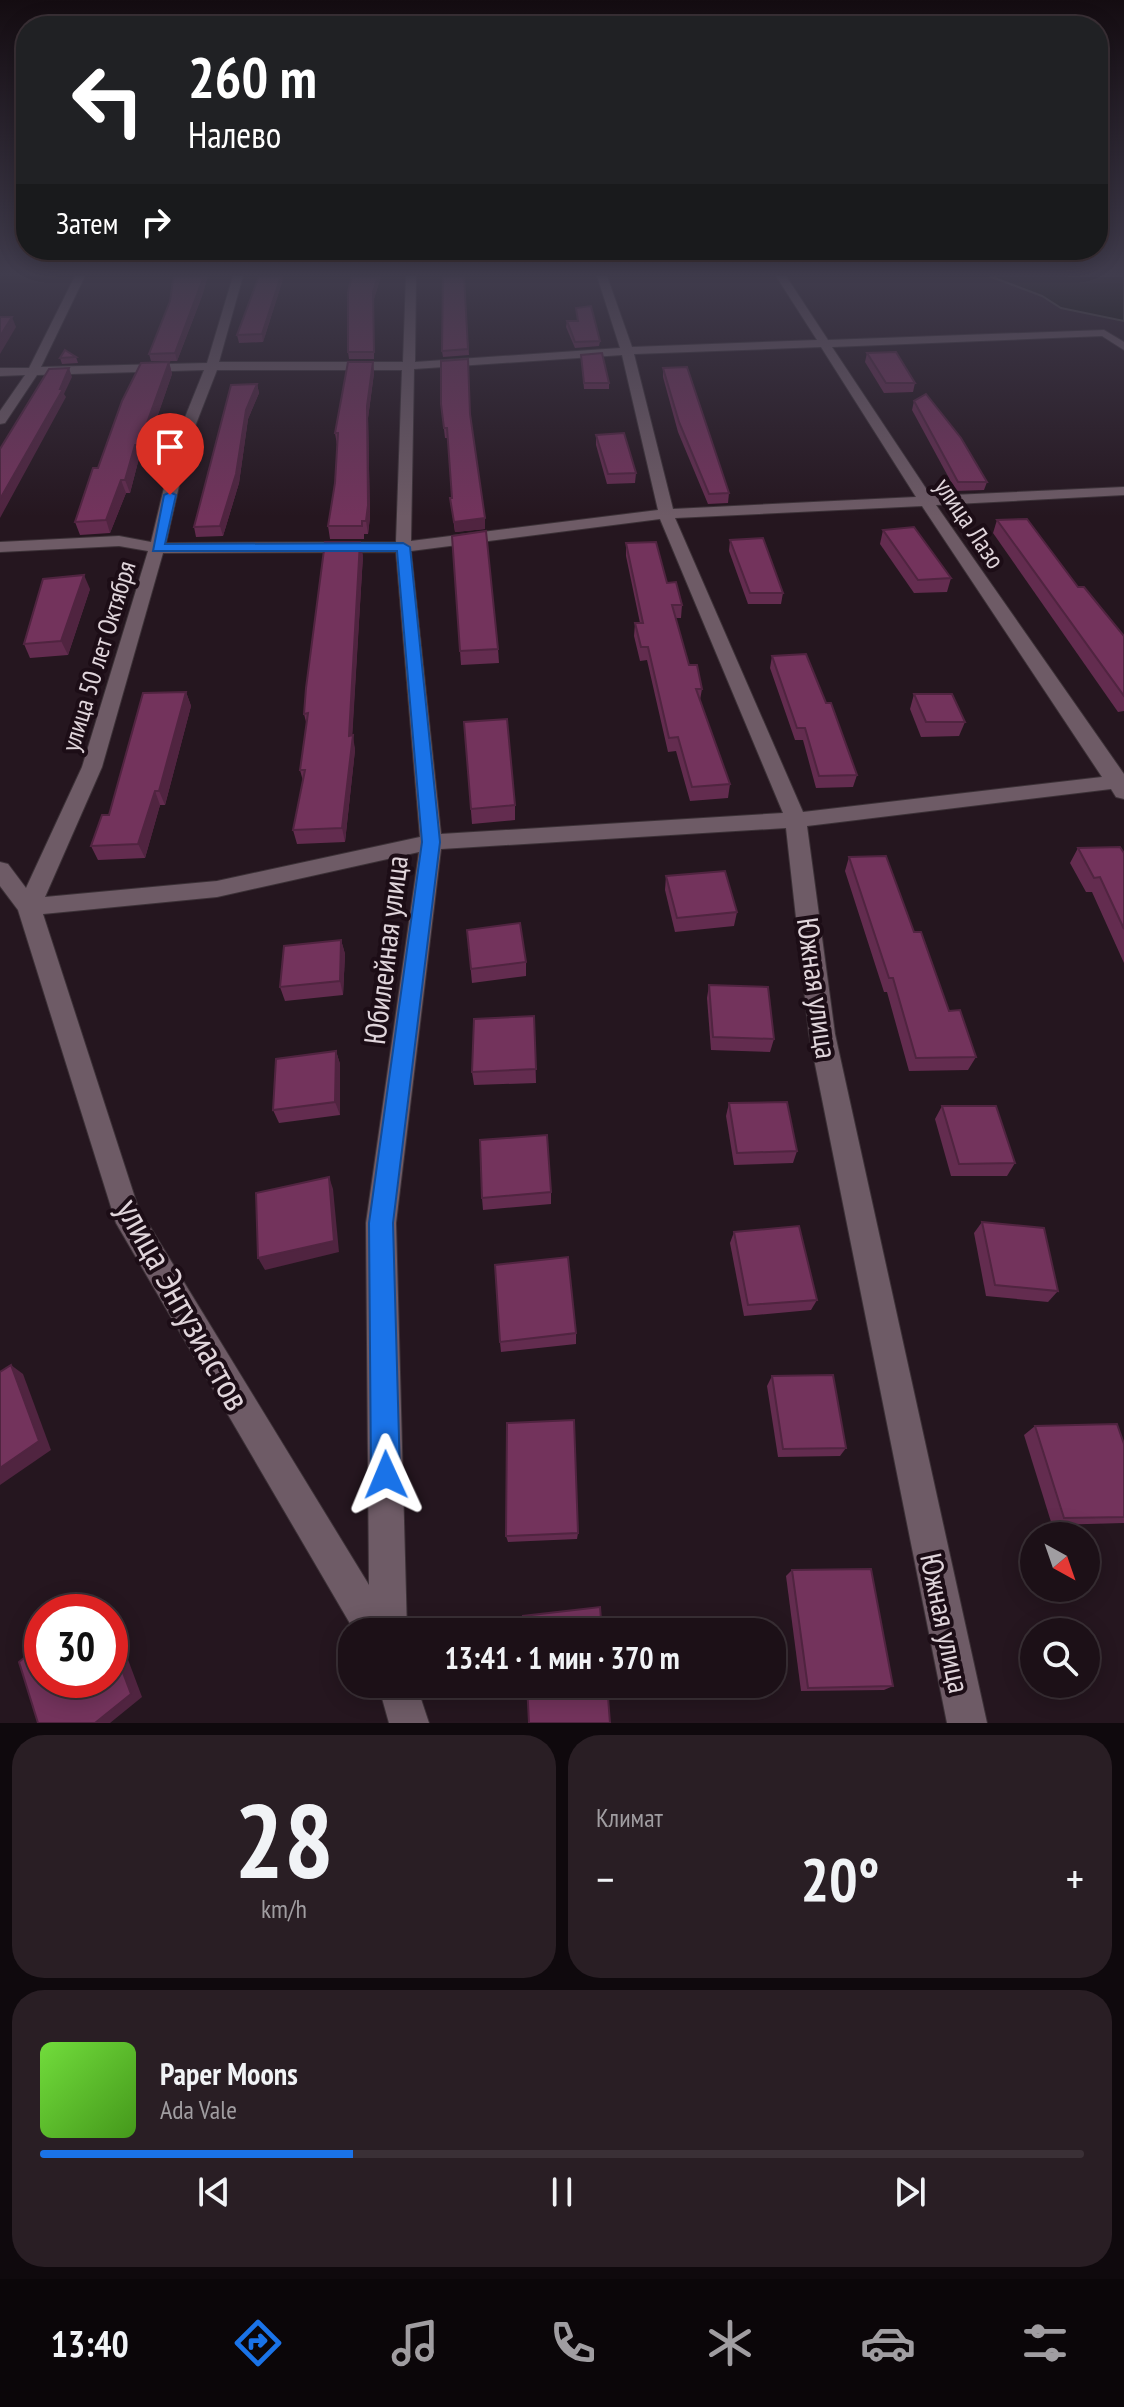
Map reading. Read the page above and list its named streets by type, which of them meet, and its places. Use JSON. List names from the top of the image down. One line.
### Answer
{"streets":{"street":["улица Лазо","улица 50 лет Октября","Юбилейная улица","Южная улица","улица Энтузиастов"]},"crossings":[["улица 50 лет Октября","улица Энтузиастов"]],"north":"bottom right","page":{"turn":["260 m","Налево"],"then":"Затем","limit":"30","trip":"13:41 · 1 мин · 370 m","tile":[["28","km/h"],"Климат"],"heat":["−","20°","+"],"song":["Paper Moons","Ada Vale"],"tabs":"13:40"}}
